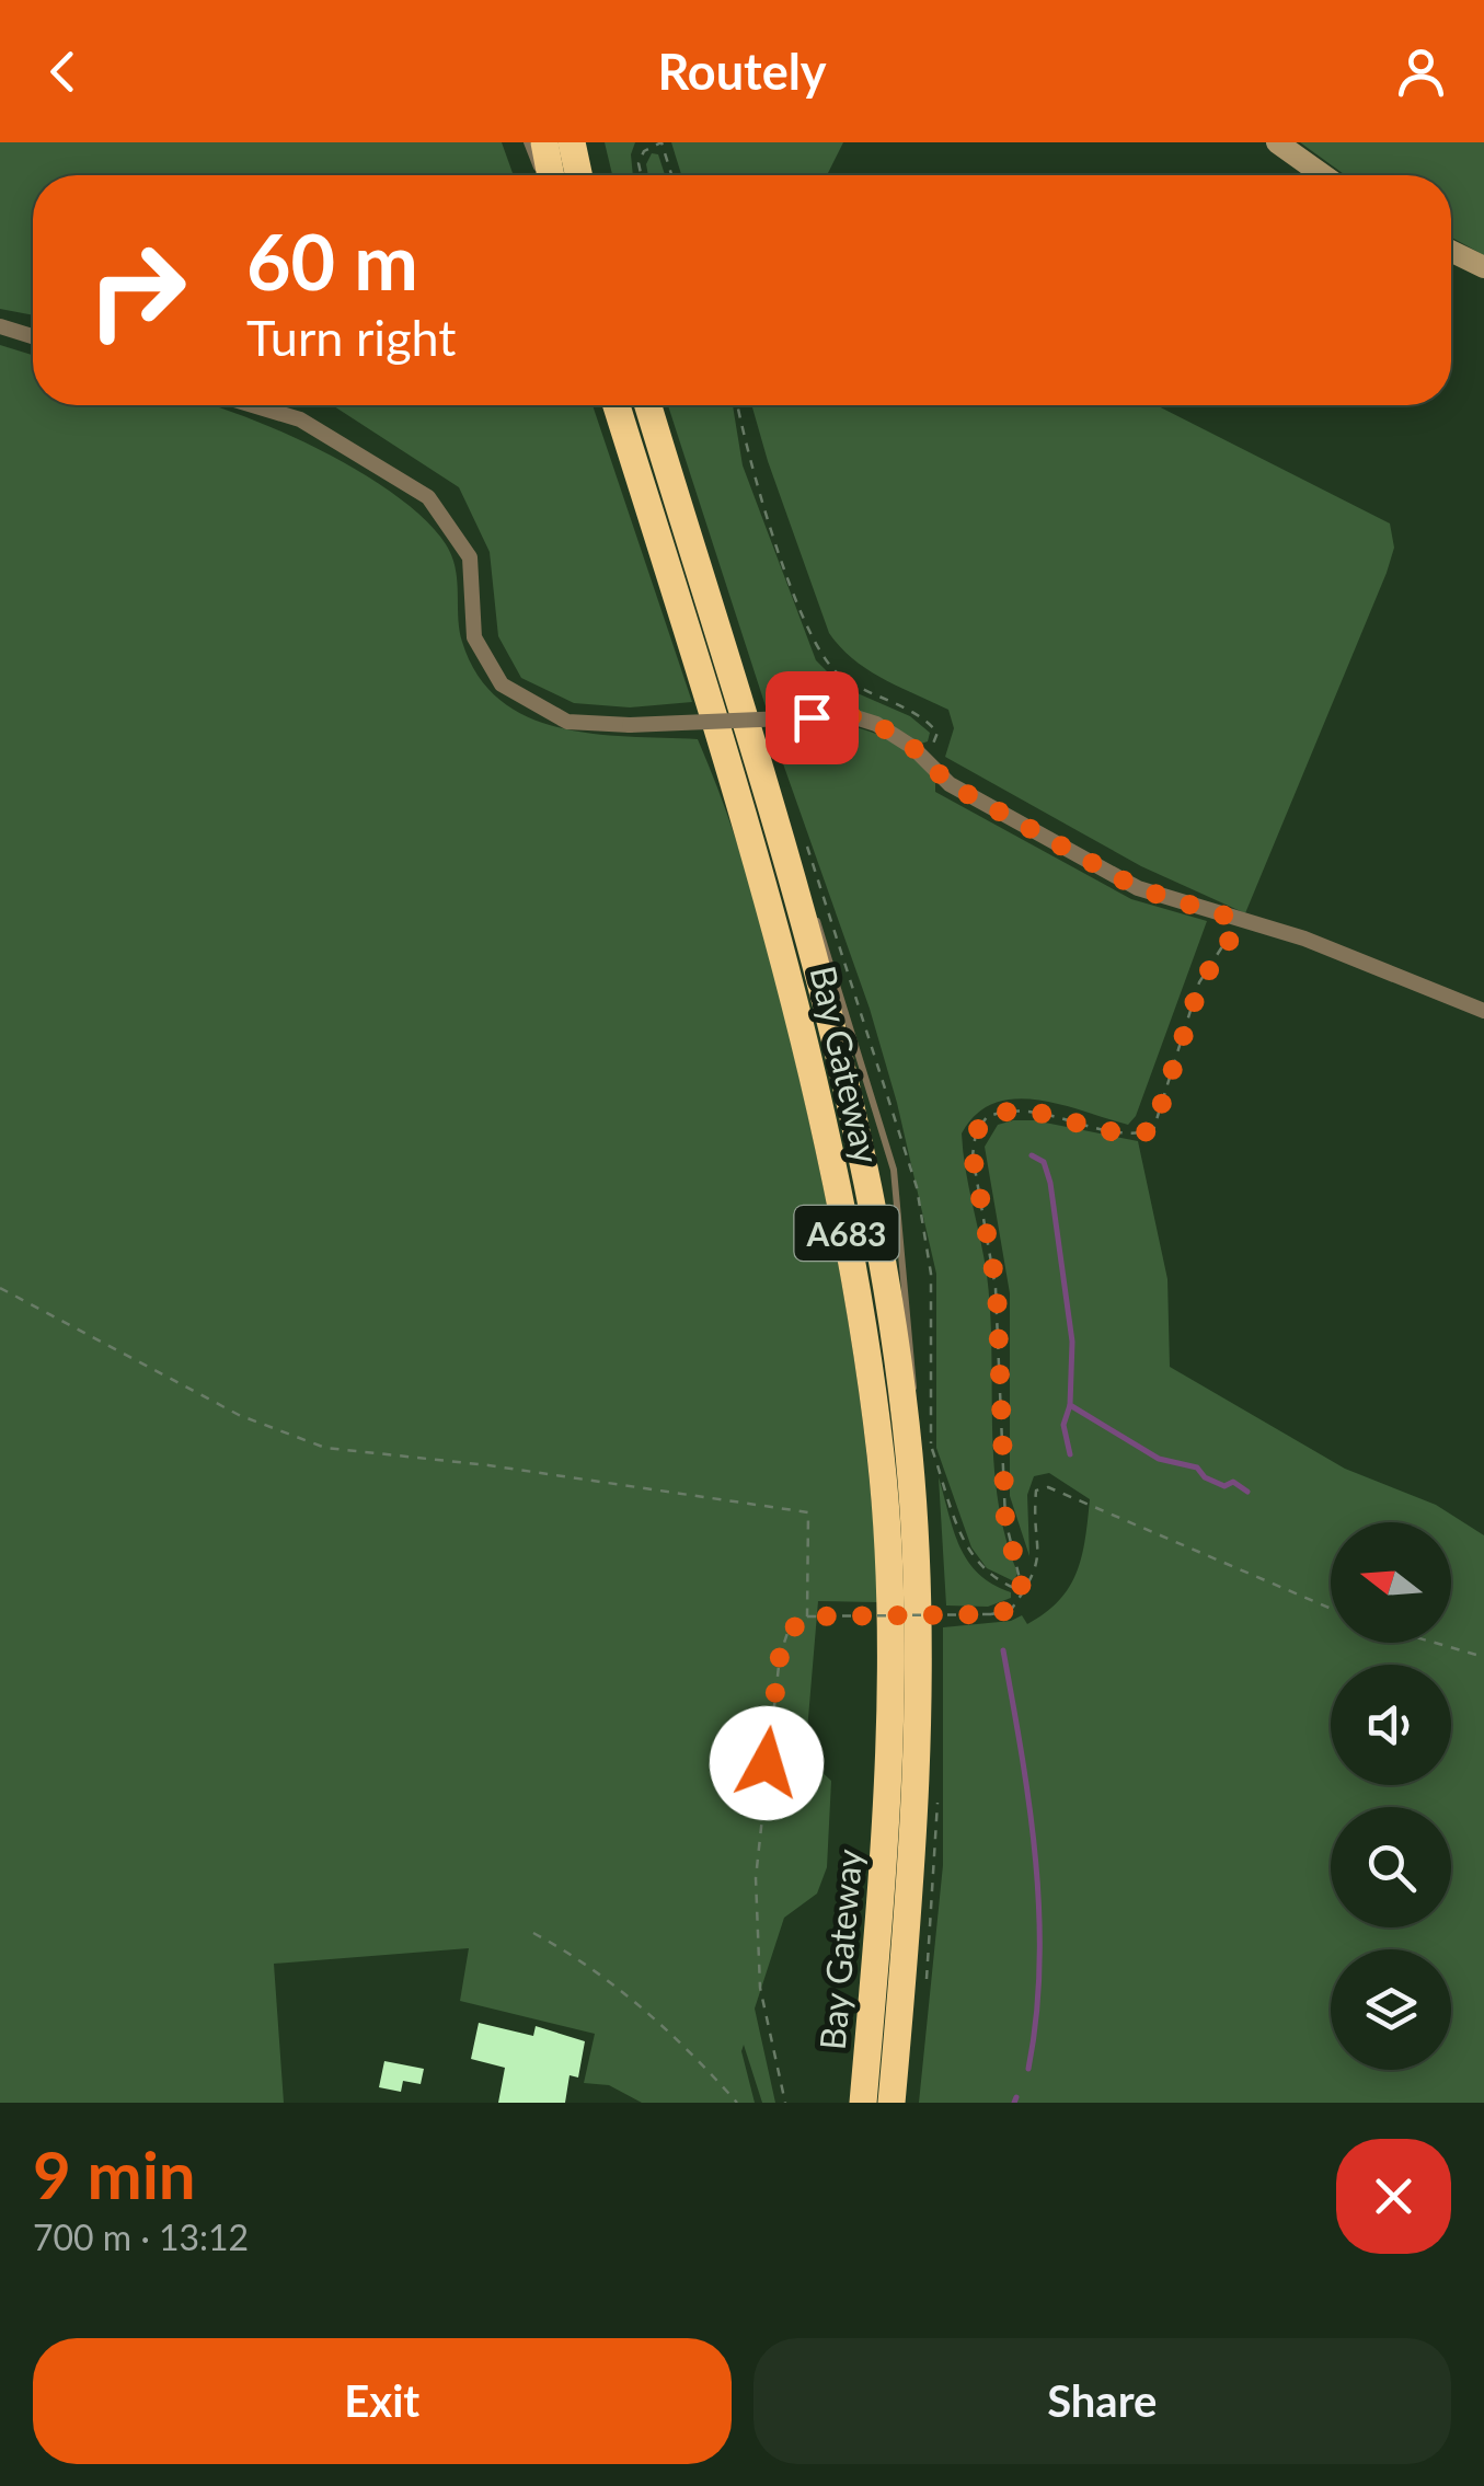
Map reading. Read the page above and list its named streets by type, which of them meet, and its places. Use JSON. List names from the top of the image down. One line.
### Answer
{"streets":{"highway":["Bay Gateway","A683"]},"north":"left","page":{"header":"Routely","turn":["60 m","Turn right"],"heading":["9 min","700 m · 13:12"],"buttons":["Exit","Share"]}}
